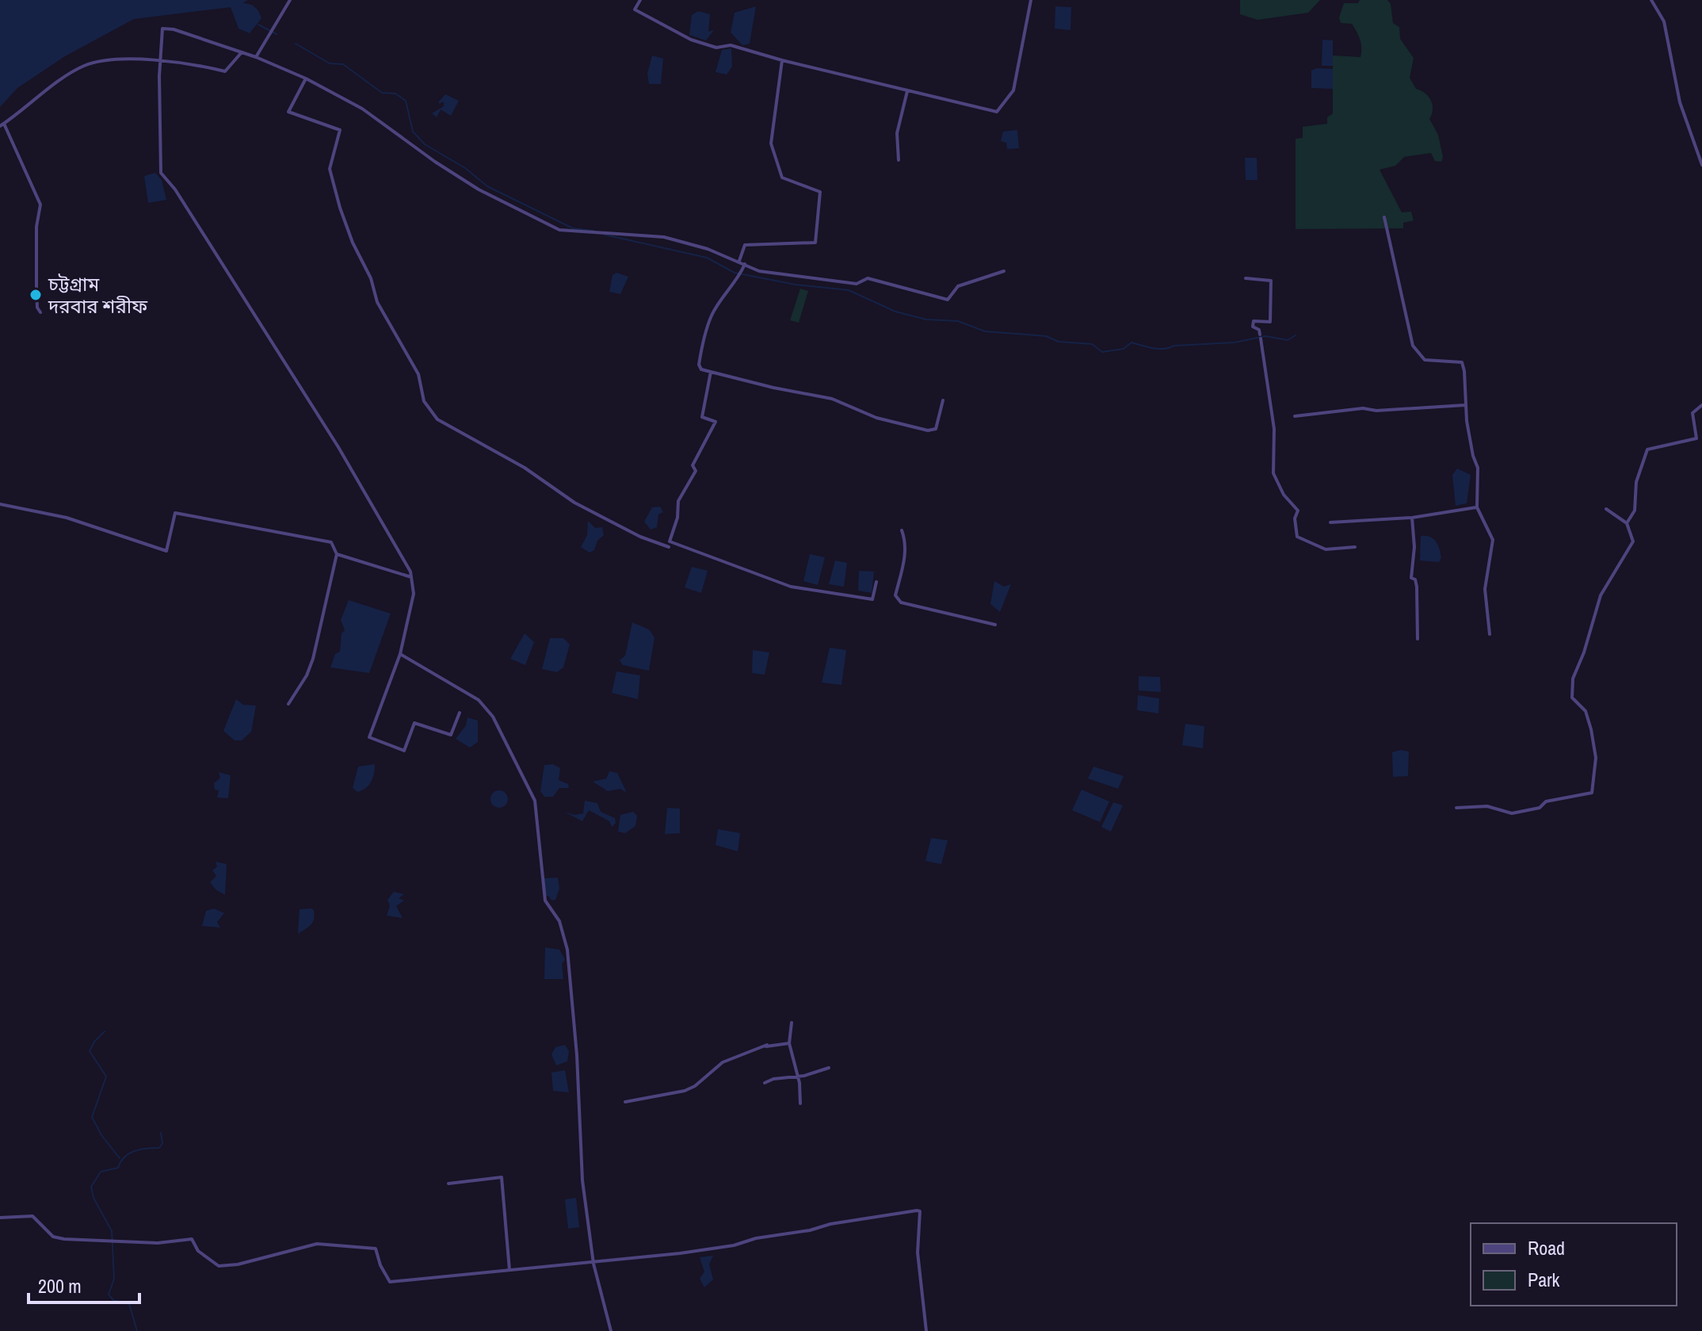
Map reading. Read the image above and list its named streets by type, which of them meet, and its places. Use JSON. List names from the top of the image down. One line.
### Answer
{"places":["চট্টগ্রাম দরবার শরীফ"],"legend":["Road","Park"],"scale_bar":"200 m"}
